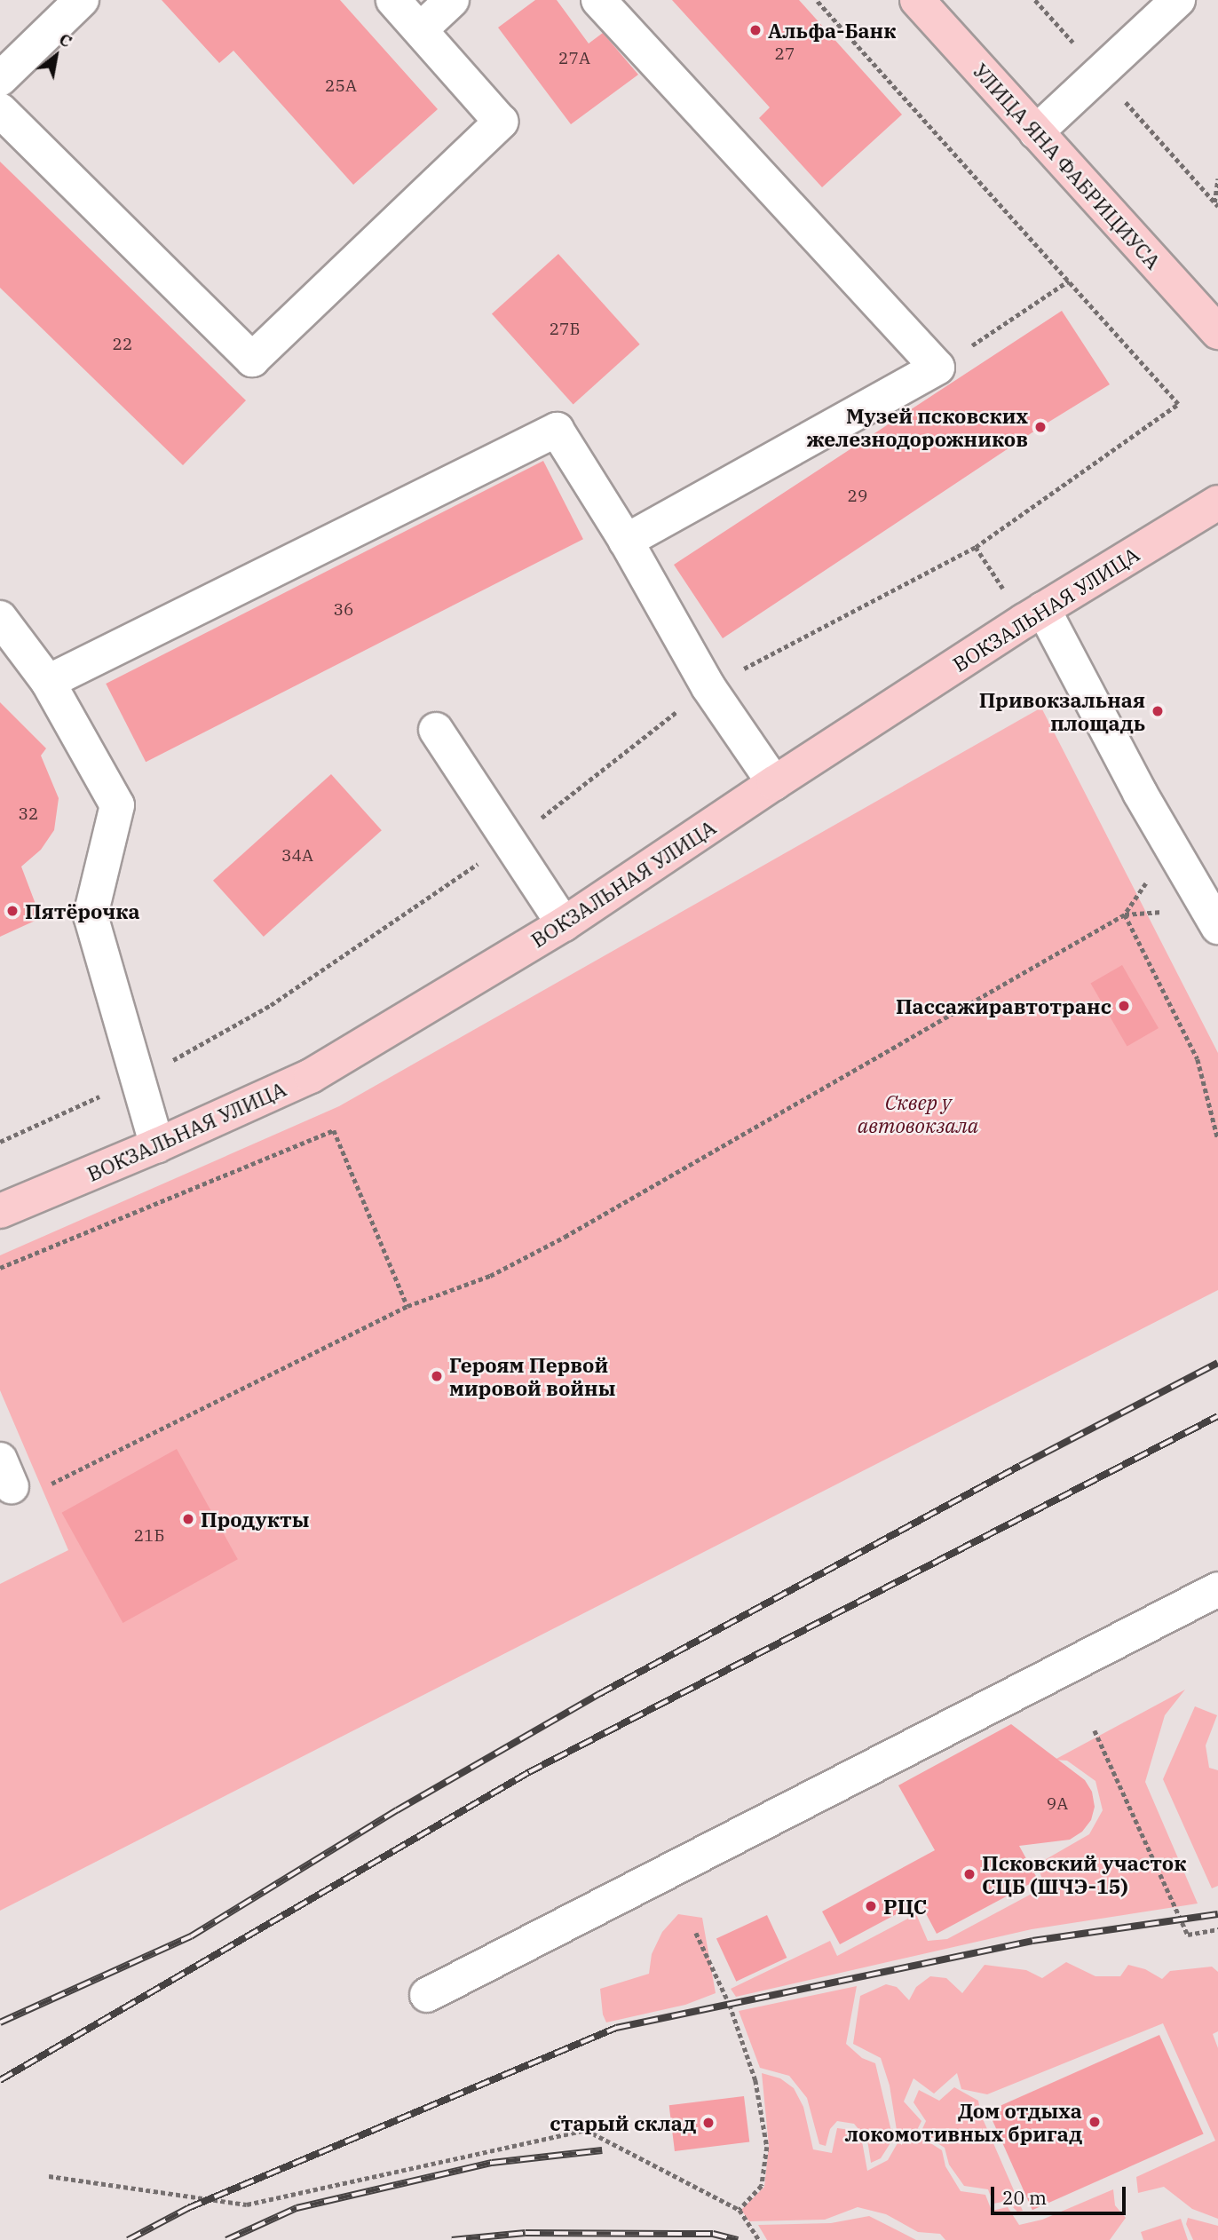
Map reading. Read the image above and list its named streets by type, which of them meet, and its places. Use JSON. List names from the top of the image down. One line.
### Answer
{"streets":{"main road":["УЛИЦА ЯНА ФАБРИЦИУСА","ВОКЗАЛЬНАЯ УЛИЦА"]},"parks":["Сквер у автовокзала"],"places":["Альфа-Банк","Музей псковских железнодорожников","Привокзальная площадь","Пятёрочка","Пассажиравтотранс","Героям Первой мировой войны","Продукты","Псковский участок СЦБ (ШЧЭ-15)","РЦС","Дом отдыха локомотивных бригад","старый склад"],"house_numbers":["27","27А","25А","27Б","22","29","36","32","34А","21Б","9А"],"scale_bar":"20 m","north":"top right"}
